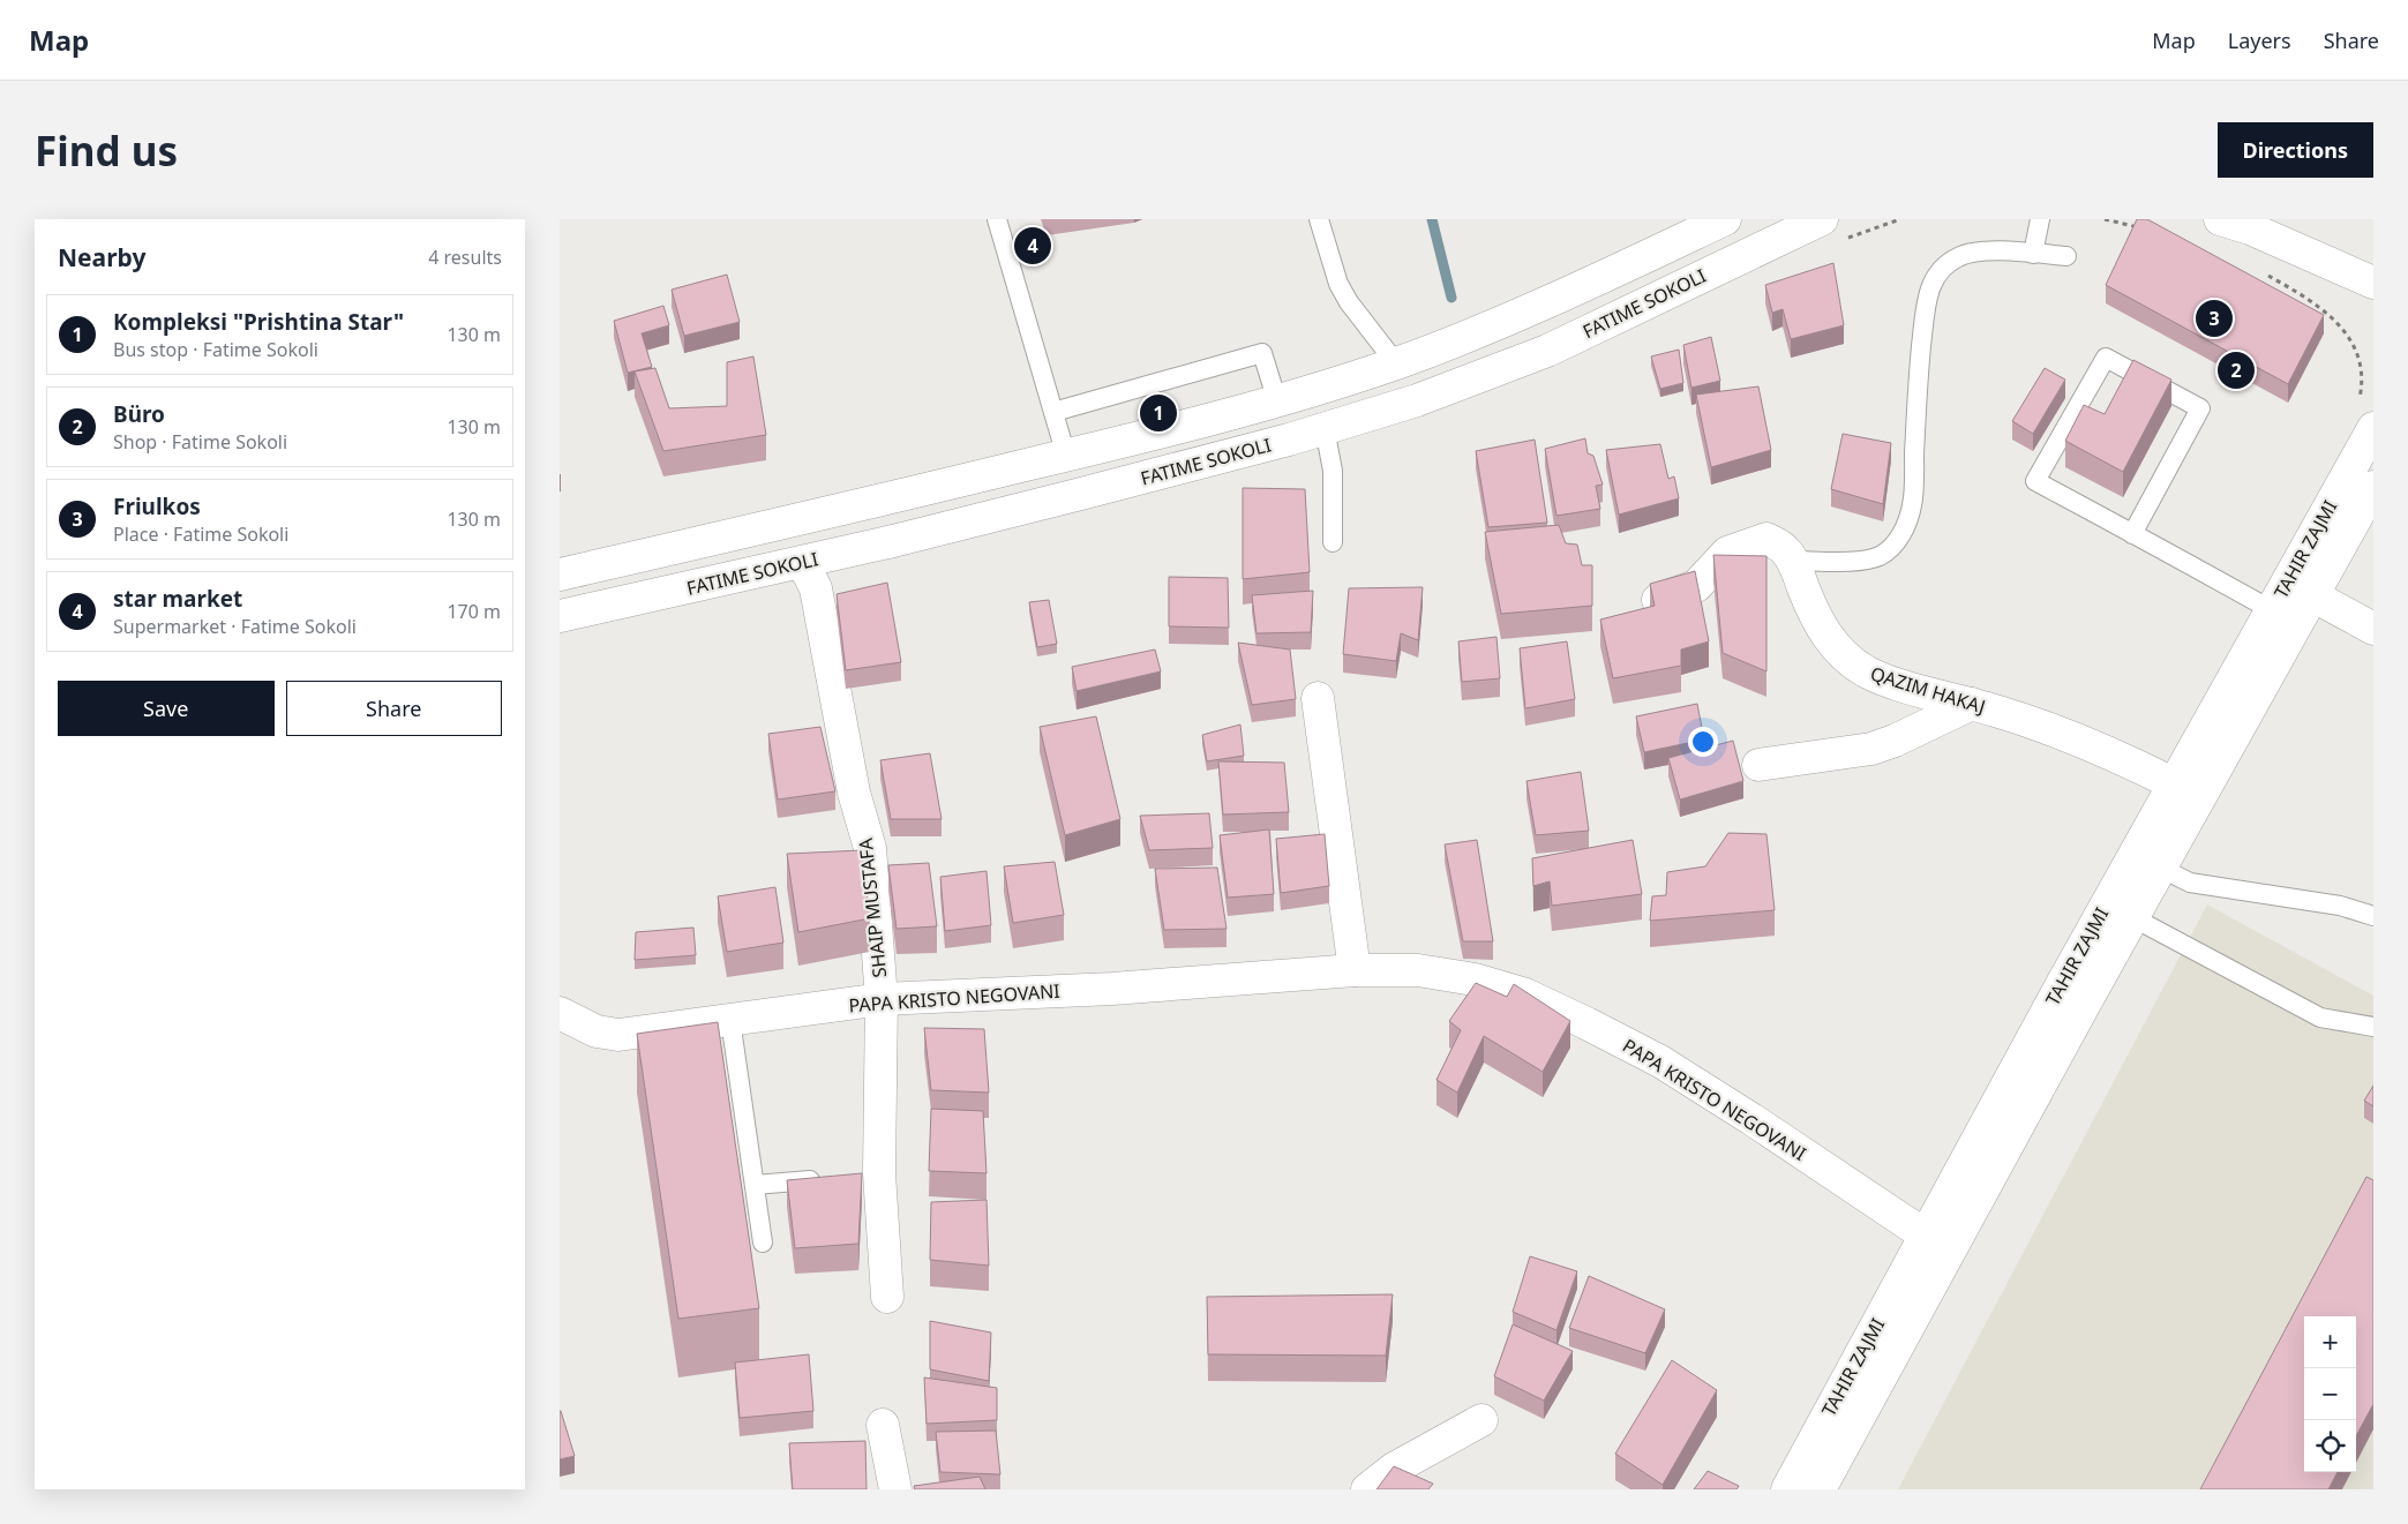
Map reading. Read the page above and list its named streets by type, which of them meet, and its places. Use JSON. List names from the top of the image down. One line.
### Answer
{"streets":{"street":["FATIME SOKOLI","TAHIR ZAJMI","QAZIM HAKAJ","SHAIP MUSTAFA","PAPA KRISTO NEGOVANI"]},"crossings":[["FATIME SOKOLI","SHAIP MUSTAFA"],["TAHIR ZAJMI","QAZIM HAKAJ"],["TAHIR ZAJMI","PAPA KRISTO NEGOVANI"],["SHAIP MUSTAFA","PAPA KRISTO NEGOVANI"]],"page":{"header":"Map","nav":["Map","Layers","Share"],"buttons":["Directions",["Save","Share"]],"title":"Find us","heading":["Nearby","4 results"],"pins":["4","3","2","1"],"list":[{"mark":"1","name":"Kompleksi \"Prishtina Star\"","note":"Bus stop · Fatime Sokoli","value":"130 m"},{"mark":"2","name":"Büro","note":"Shop · Fatime Sokoli","value":"130 m"},{"mark":"3","name":"Friulkos","note":"Place · Fatime Sokoli","value":"130 m"},{"mark":"4","name":"star market","note":"Supermarket · Fatime Sokoli","value":"170 m"}],"map_buttons":["+","−"]}}
